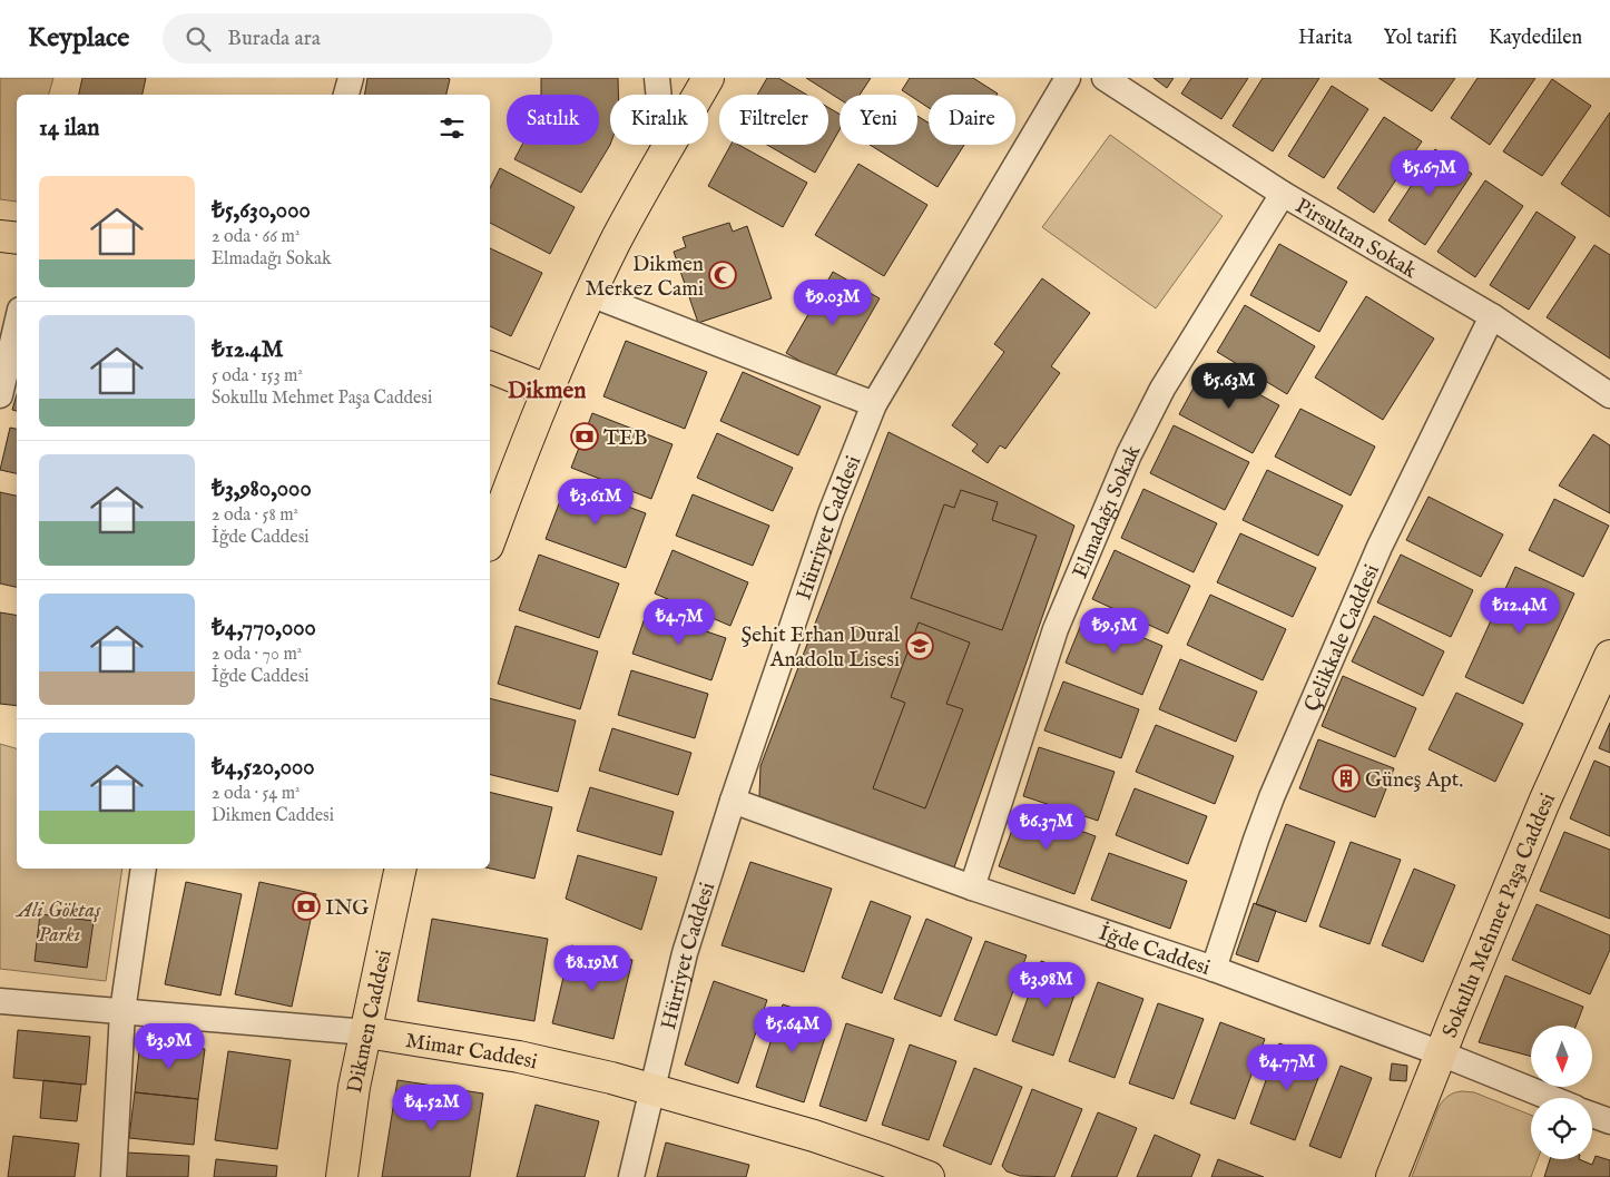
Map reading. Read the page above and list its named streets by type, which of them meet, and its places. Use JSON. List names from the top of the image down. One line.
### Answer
{"streets":{"main road":["Sokullu Mehmet Paşa Caddesi","Dikmen Caddesi","Mimar Caddesi"],"street":["Pirsultan Sokak","Elmadağı Sokak","Hürriyet Caddesi","Çelikkale Caddesi","İğde Caddesi"]},"crossings":[["Pirsultan Sokak","Elmadağı Sokak"],["Pirsultan Sokak","Çelikkale Caddesi"],["Elmadağı Sokak","İğde Caddesi"],["Hürriyet Caddesi","İğde Caddesi"],["Hürriyet Caddesi","Mimar Caddesi"],["Çelikkale Caddesi","İğde Caddesi"],["Sokullu Mehmet Paşa Caddesi","İğde Caddesi"],["Dikmen Caddesi","Mimar Caddesi"]],"districts":["Dikmen"],"parks":["Ali Göktaş Parkı"],"places":{"mosque":["Dikmen Merkez Cami"],"bank":["TEB","ING"],"school or university":["Şehit Erhan Dural Anadolu Lisesi"],"building":["Güneş Apt."]},"north":"bottom","page":{"header":"Keyplace","search":"Burada ara","nav":["Harita","Yol tarifi","Kaydedilen"],"chip":["Satılık","Kiralık","Filtreler","Yeni","Daire"],"heading":"14 ilan","price":["₺5.67M","₺9.03M","₺5.63M","₺3.61M","₺12.4M","₺4.7M","₺9.5M","₺6.37M","₺8.19M","₺3.98M","₺5.64M","₺3.9M","₺4.77M","₺4.52M"],"list":[{"name":"₺5,630,000","note":"2 oda · 66 m² · Elmadağı Sokak"},{"name":"₺12.4M","note":"5 oda · 153 m² · Sokullu Mehmet Paşa Caddesi"},{"name":"₺3,980,000","note":"2 oda · 58 m² · İğde Caddesi"},{"name":"₺4,770,000","note":"2 oda · 70 m² · İğde Caddesi"},{"name":"₺4,520,000","note":"2 oda · 54 m² · Dikmen Caddesi"}]}}
